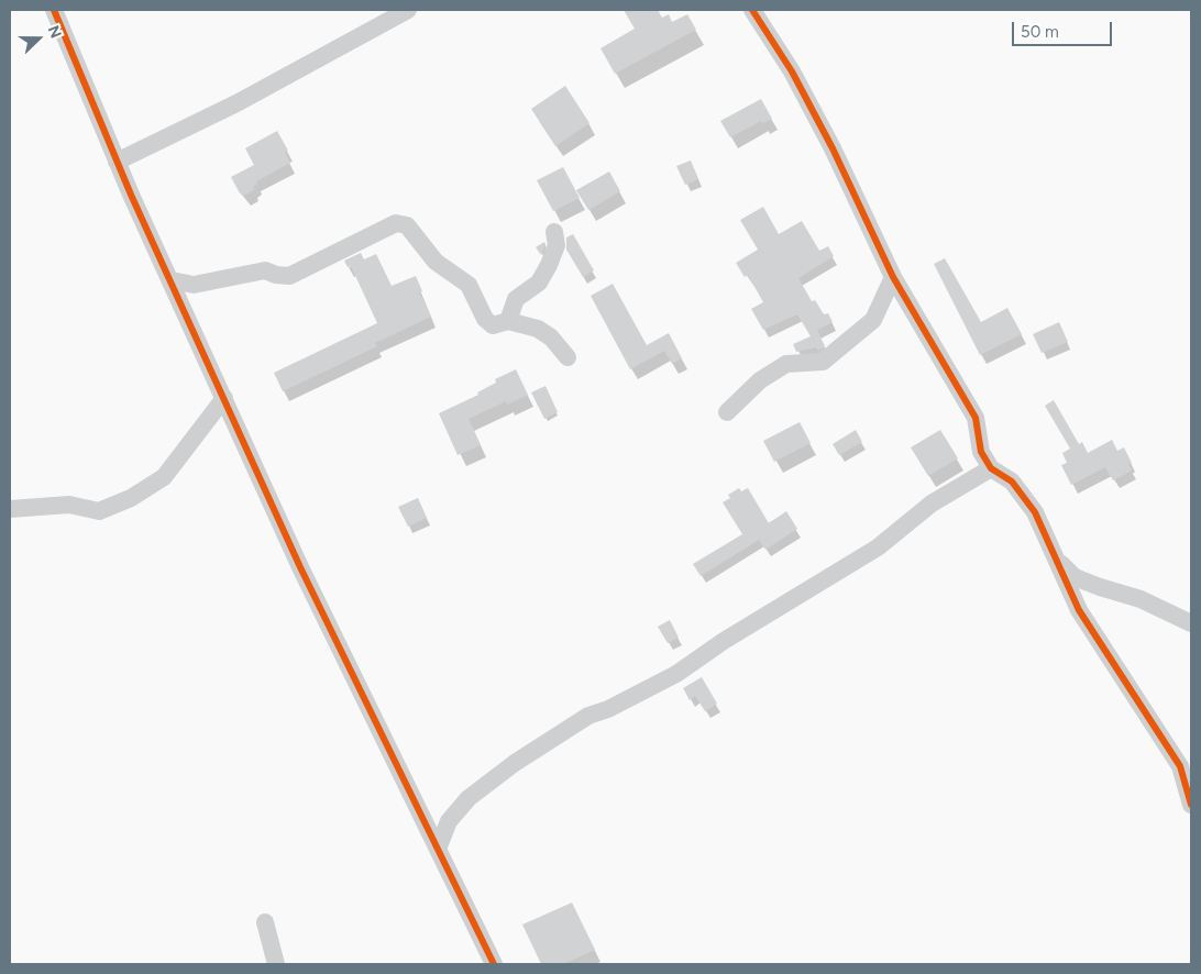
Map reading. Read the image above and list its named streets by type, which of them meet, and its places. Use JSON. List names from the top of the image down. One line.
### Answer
{"scale_bar":"50 m","north":"right"}
